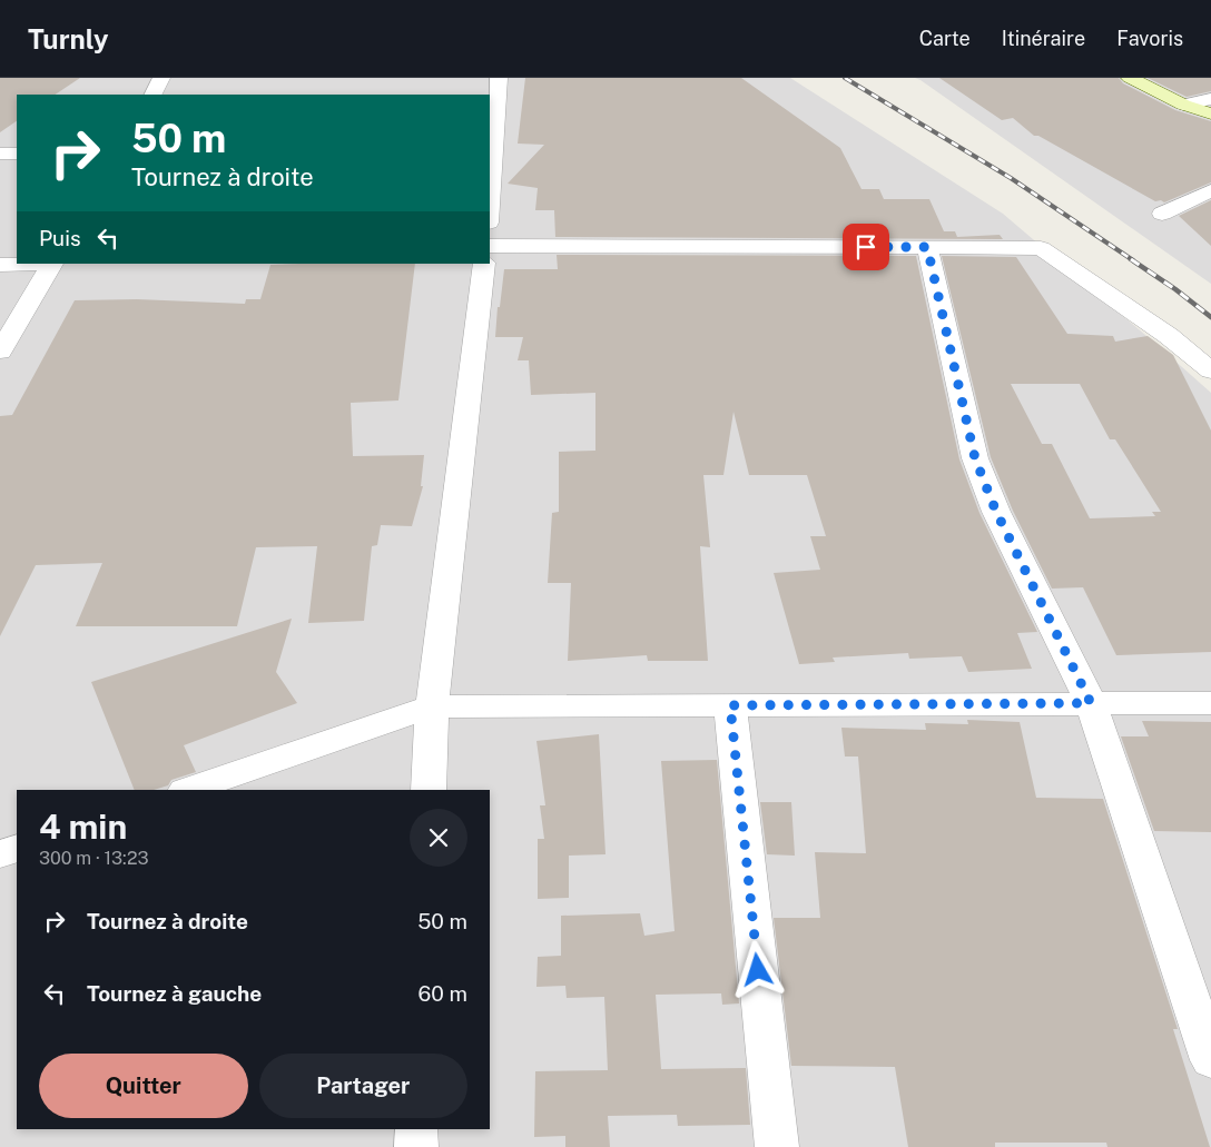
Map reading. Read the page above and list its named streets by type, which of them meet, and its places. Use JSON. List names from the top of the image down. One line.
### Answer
{"page":{"header":"Turnly","nav":["Carte","Itinéraire","Favoris"],"turn":["50 m","Tournez à droite"],"then":"Puis","heading":["4 min","300 m · 13:23"],"list":[{"name":"Tournez à droite","value":"50 m"},{"name":"Tournez à gauche","value":"60 m"}],"buttons":["Quitter","Partager"]}}
